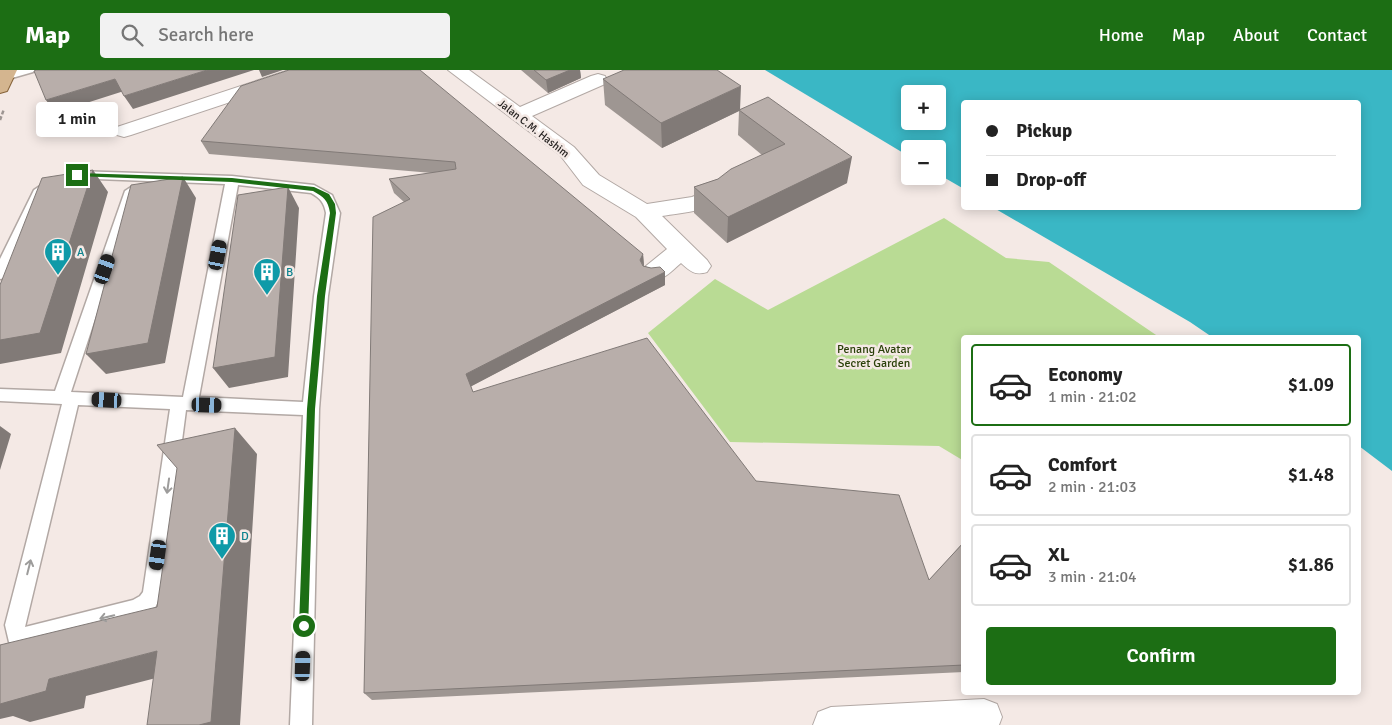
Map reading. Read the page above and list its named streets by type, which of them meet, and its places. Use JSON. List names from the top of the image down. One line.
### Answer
{"streets":{"street":["Jalan C.M. Hashim"]},"parks":["Penang Avatar Secret Garden"],"places":{"building":["A","B","D"]},"page":{"header":"Map","search":"Search here","nav":["Home","Map","About","Contact"],"map_buttons":["+","−"],"banner":["Pickup","Drop-off"],"bubble":"1 min","list":[{"name":"Economy","note":"1 min · 21:02","value":"$1.09"},{"name":"Comfort","note":"2 min · 21:03","value":"$1.48"},{"name":"XL","note":"3 min · 21:04","value":"$1.86"}],"buttons":"Confirm"}}
